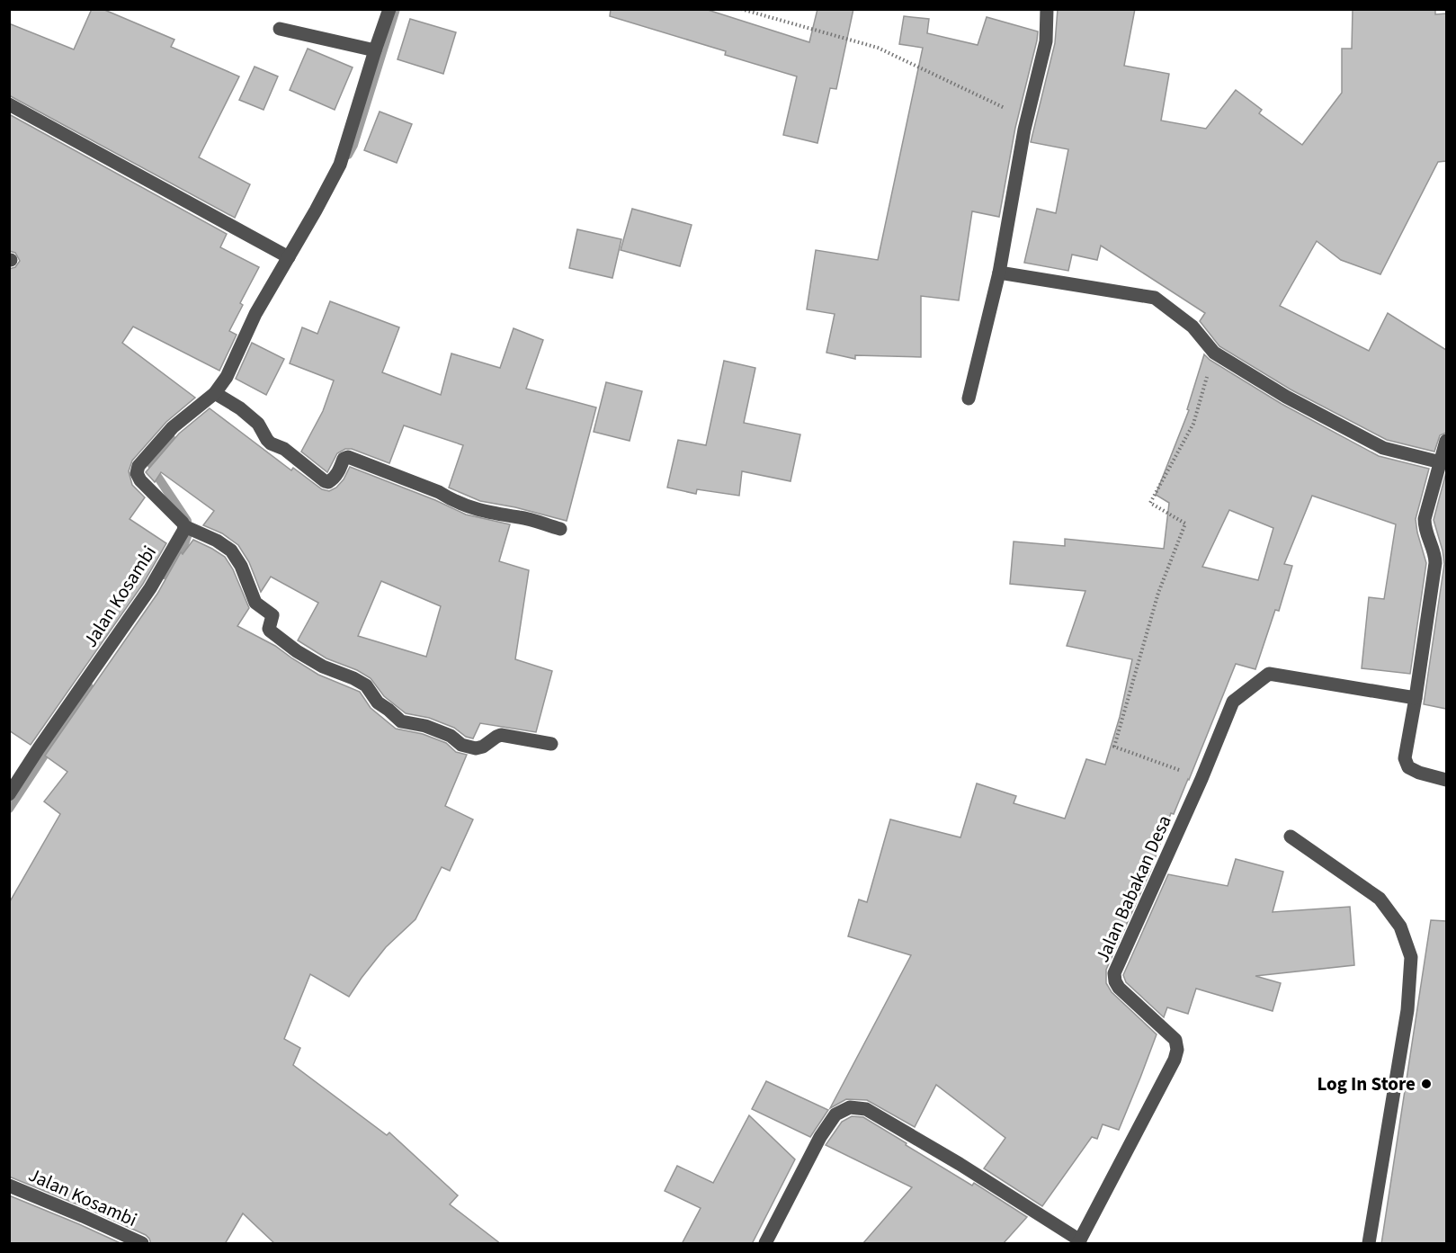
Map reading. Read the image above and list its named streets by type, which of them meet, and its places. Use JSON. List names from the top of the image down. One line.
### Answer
{"streets":{"street":["Jalan Kosambi","Jalan Babakan Desa"]},"places":["Log In Store"]}
